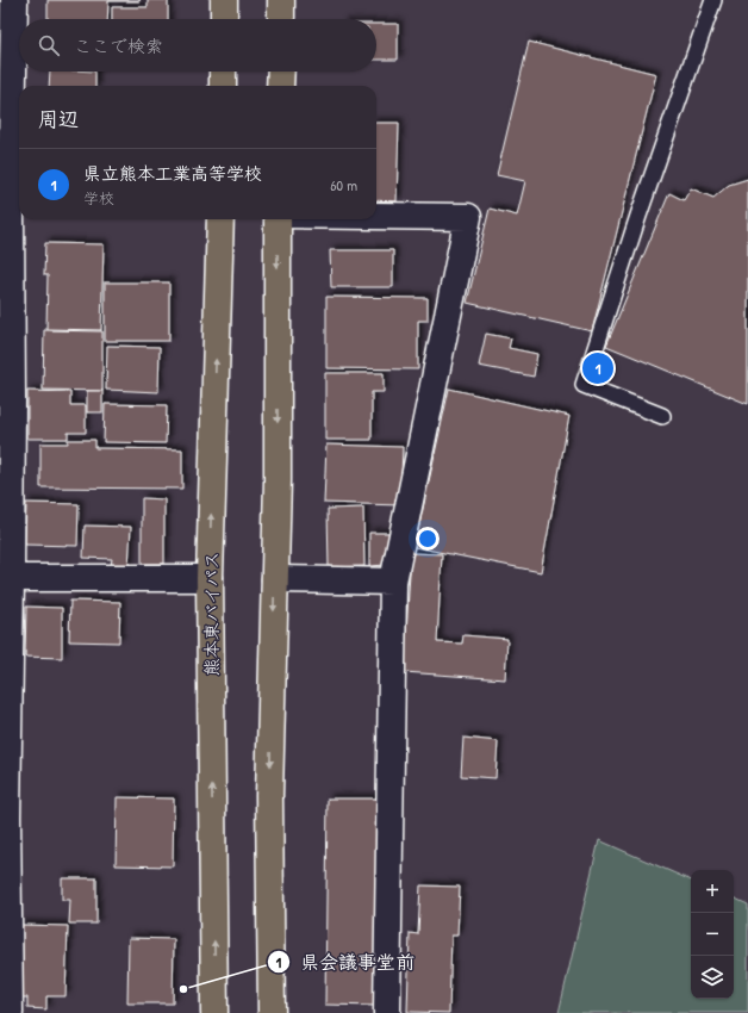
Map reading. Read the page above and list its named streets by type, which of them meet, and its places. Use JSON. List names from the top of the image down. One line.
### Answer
{"streets":{"highway":["熊本東バイパス"]},"places":["県会議事堂前"],"page":{"search":"ここで検索","heading":"周辺","list":[{"mark":"1","name":"県立熊本工業高等学校","note":"学校","value":"60 m"}],"pins":"1","map_buttons":["+","−"]}}
